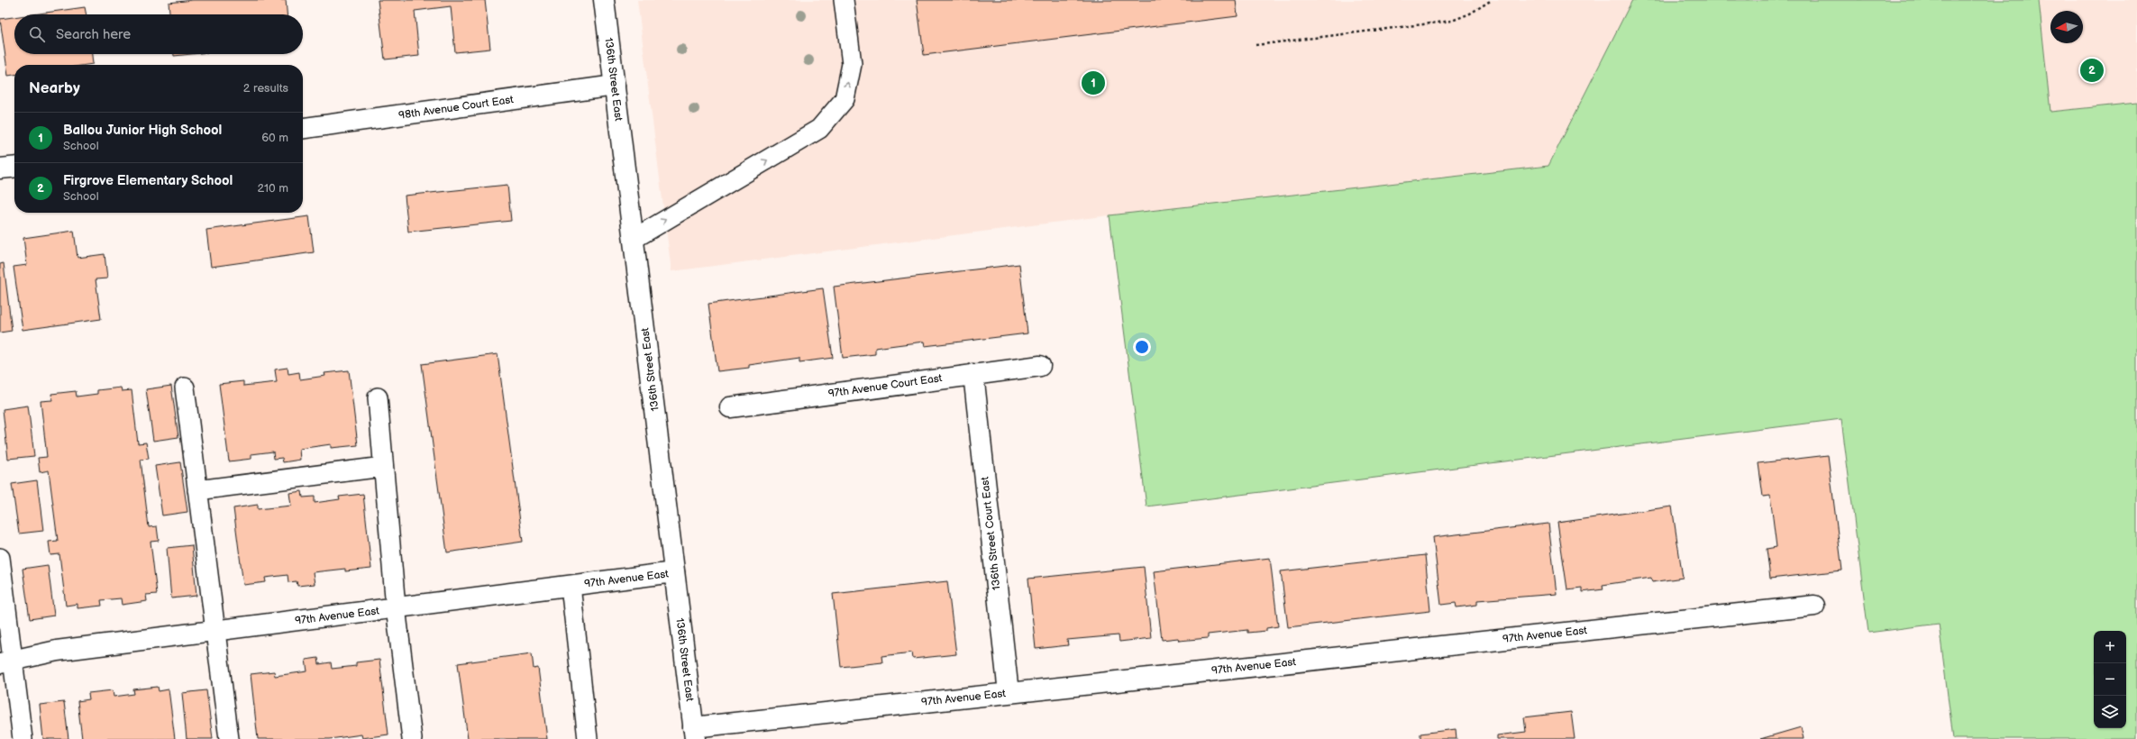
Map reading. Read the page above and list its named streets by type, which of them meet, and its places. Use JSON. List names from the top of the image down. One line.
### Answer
{"streets":{"street":["136th Street East","98th Avenue Court East","97th Avenue Court East","136th Street Court East","97th Avenue East"]},"crossings":[["136th Street East","98th Avenue Court East"],["136th Street East","97th Avenue East"],["97th Avenue Court East","136th Street Court East"],["136th Street Court East","97th Avenue East"]],"north":"left","page":{"search":"Search here","pins":["2","1"],"heading":["Nearby","2 results"],"list":[{"mark":"1","name":"Ballou Junior High School","note":"School","value":"60 m"},{"mark":"2","name":"Firgrove Elementary School","note":"School","value":"210 m"}],"map_buttons":["+","−"]}}
